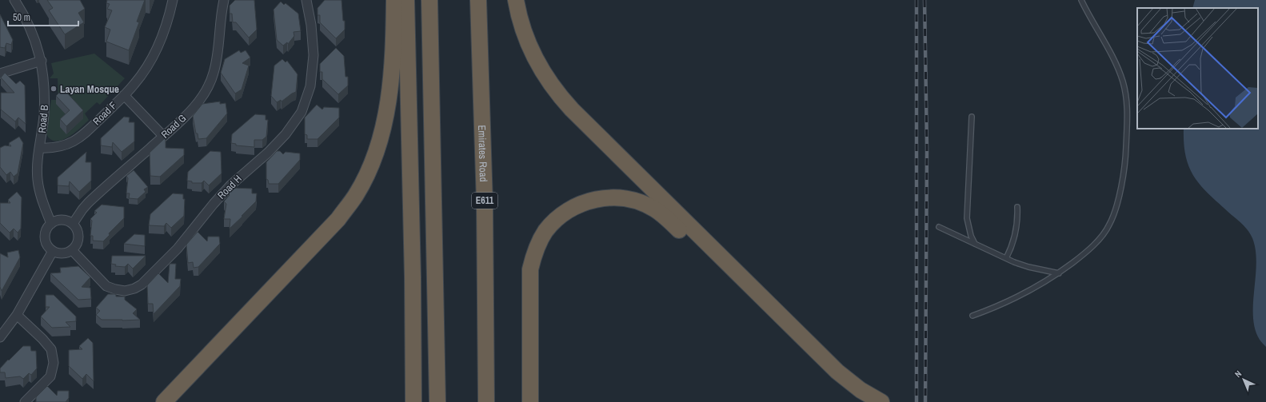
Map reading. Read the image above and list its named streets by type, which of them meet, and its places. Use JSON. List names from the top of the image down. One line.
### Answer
{"streets":{"highway":["Emirates Road","E611"],"street":["Road F","Road B","Road G","Road H"]},"crossings":[["Road F","Road B"],["Road B","Road G"],["Road B","Road H"],["Road G","Road H"]],"places":["Layan Mosque"],"scale_bar":"50 m","north":"top left"}
